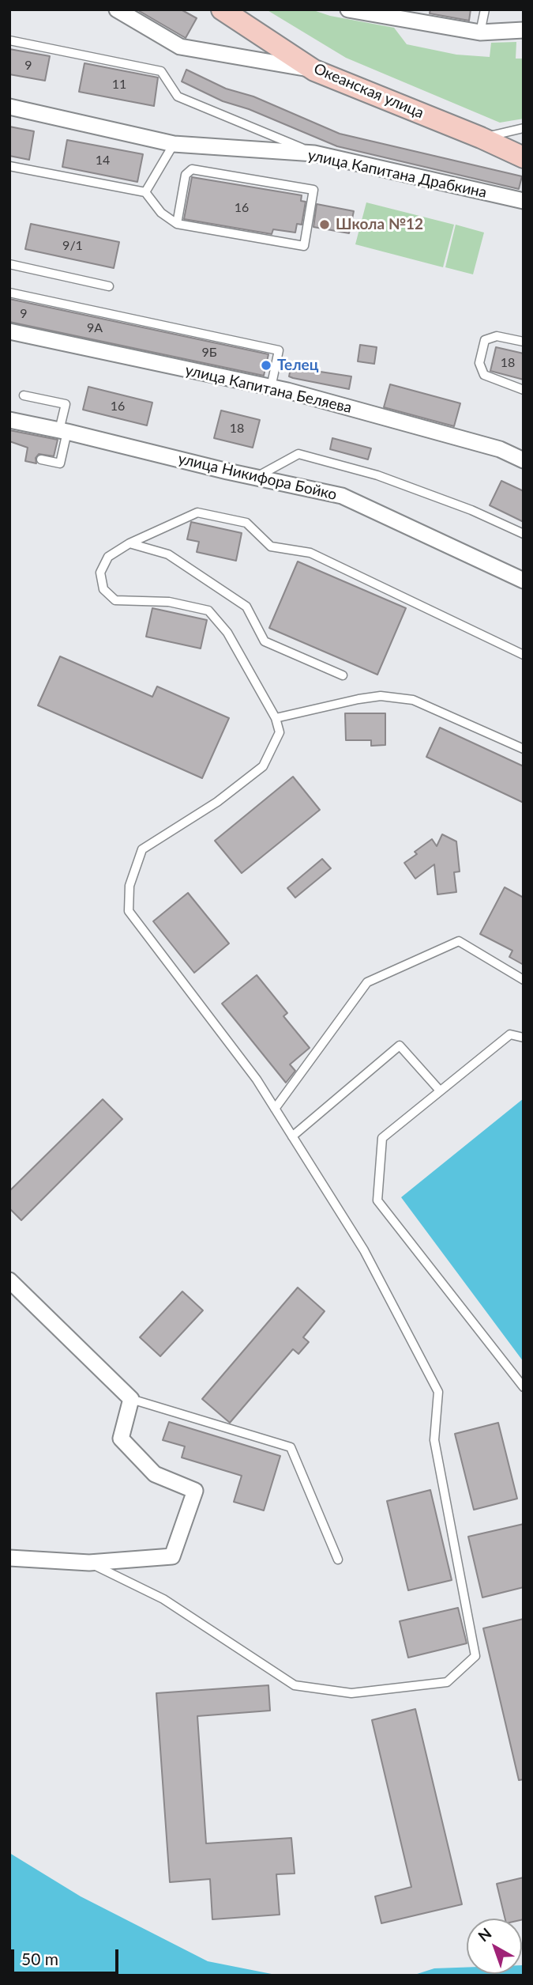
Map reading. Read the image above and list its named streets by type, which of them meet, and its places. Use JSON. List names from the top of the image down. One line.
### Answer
{"streets":{"main road":["Океанская улица"],"street":["улица Капитана Драбкина","улица Капитана Беляева","улица Никифора Бойко"]},"places":["Школа №12","Телец"],"house_numbers":["9","11","14","16","9/1","9","9А","9Б","18","16","18"],"scale_bar":"50 m","north":"top left"}
